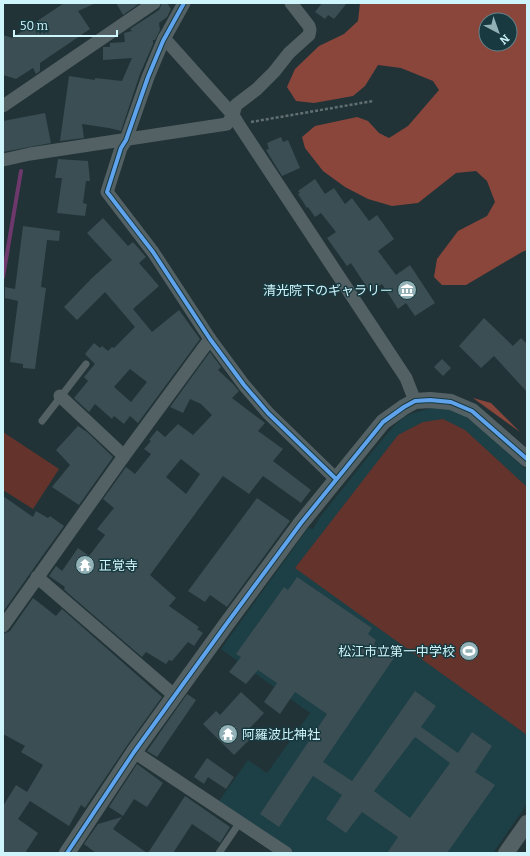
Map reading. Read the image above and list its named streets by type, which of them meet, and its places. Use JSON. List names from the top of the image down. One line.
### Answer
{"places":{"museum":["清光院下のギャラリー"],"temple":["正覚寺","阿羅波比神社"],"sports":["松江市立第一中学校"]},"scale_bar":"50 m","north":"bottom right"}
